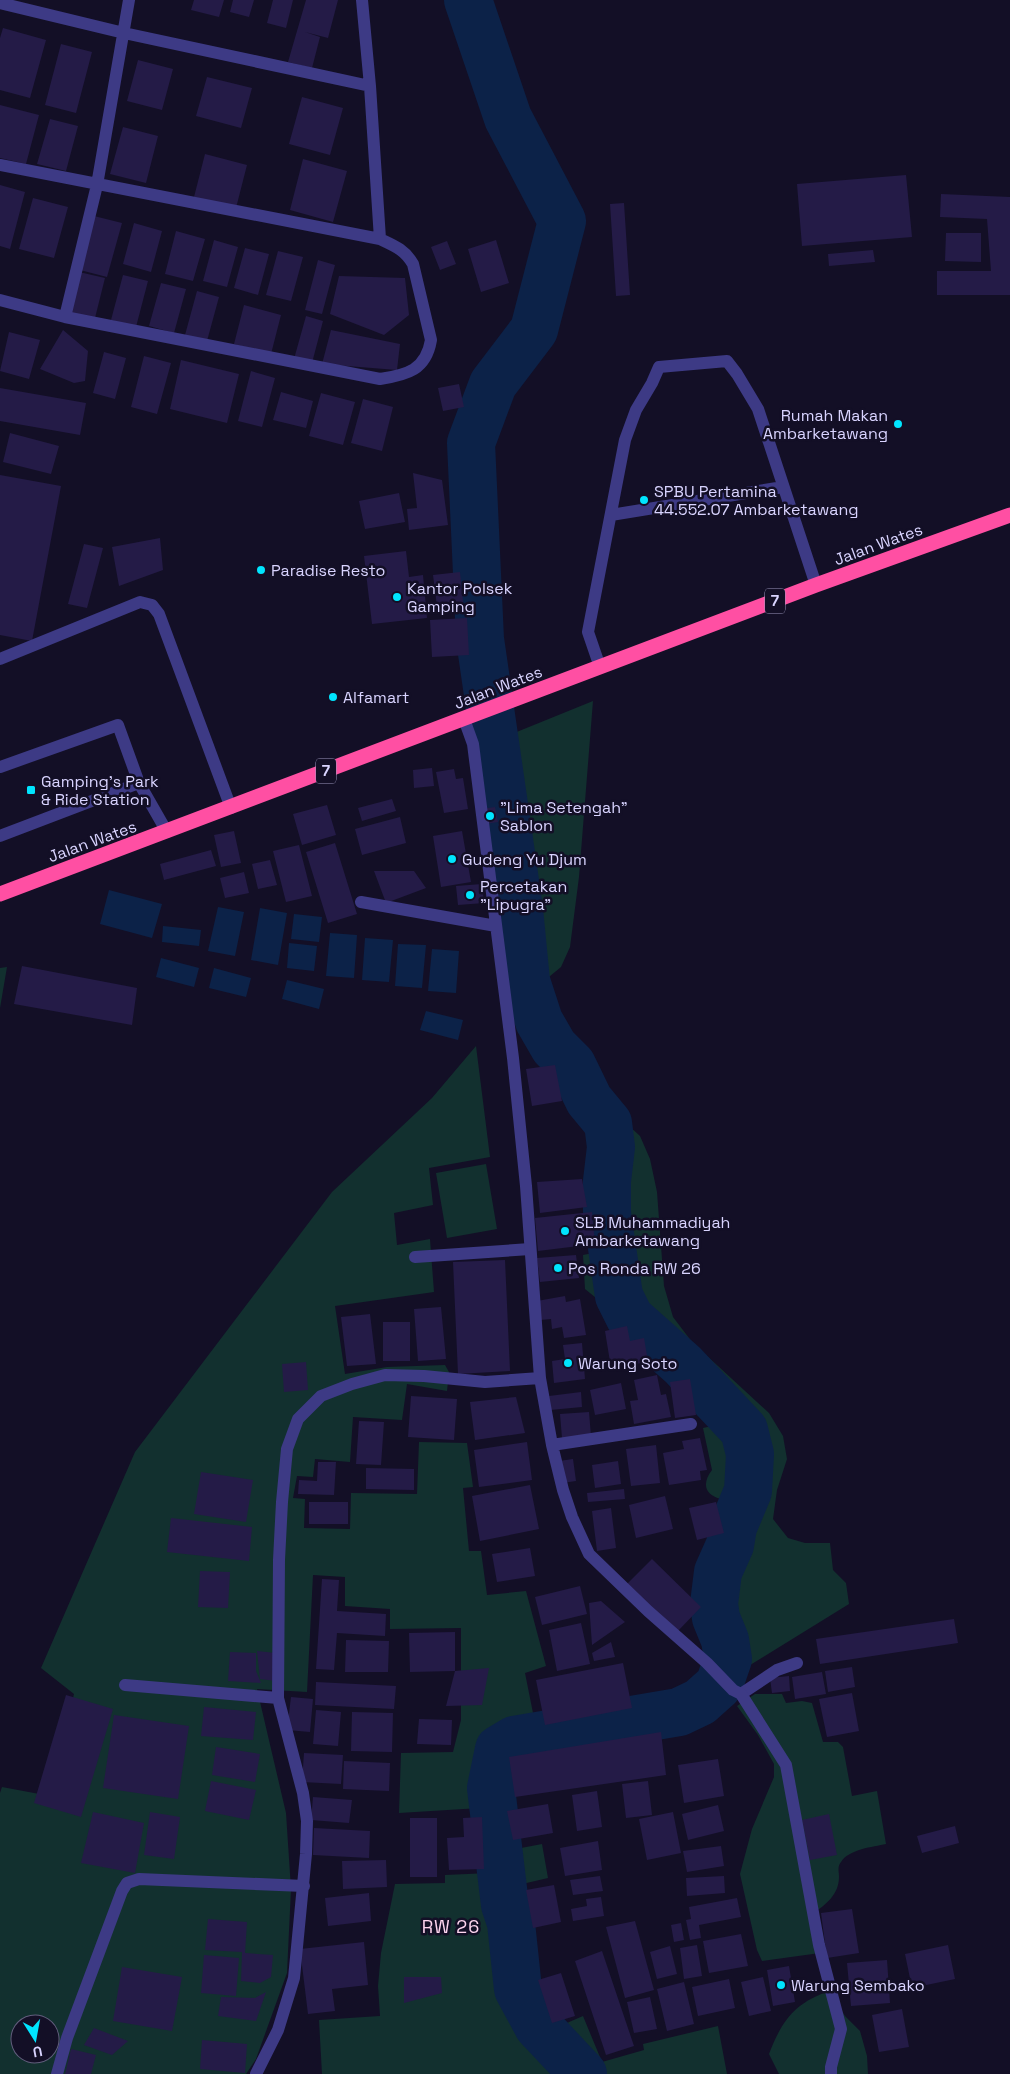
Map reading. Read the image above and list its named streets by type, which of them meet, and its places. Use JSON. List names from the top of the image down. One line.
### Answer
{"streets":{"highway":["Jalan Wates","7"]},"districts":["RW 26"],"places":{"other":["Rumah Makan Ambarketawang","SPBU Pertamina 44.552.07 Ambarketawang","Paradise Resto","Kantor Polsek Gamping","Alfamart","\"Lima Setengah\" Sablon","Gudeng Yu Djum","Percetakan \"Lipugra\"","SLB Muhammadiyah Ambarketawang","Pos Ronda RW 26","Warung Soto","Warung Sembako"],"transit":["Gamping's Park & Ride Station"]},"north":"bottom"}
